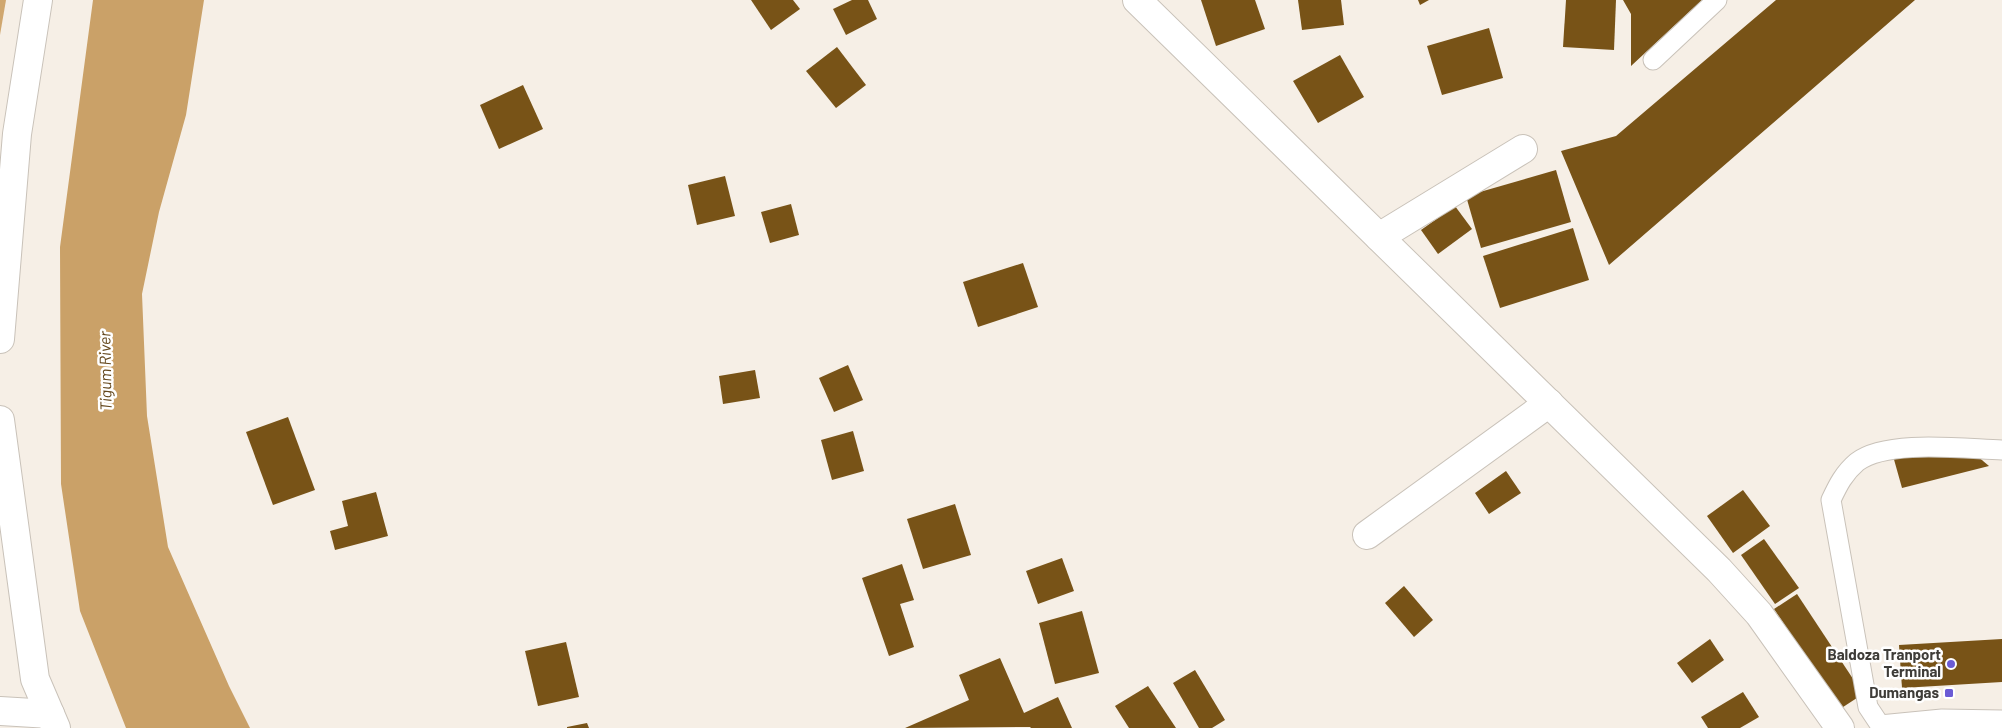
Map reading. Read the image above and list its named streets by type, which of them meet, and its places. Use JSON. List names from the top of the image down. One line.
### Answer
{"water":["Tigum River"],"places":{"other":["Baldoza Tranport Terminal"],"transit":["Dumangas"]}}
